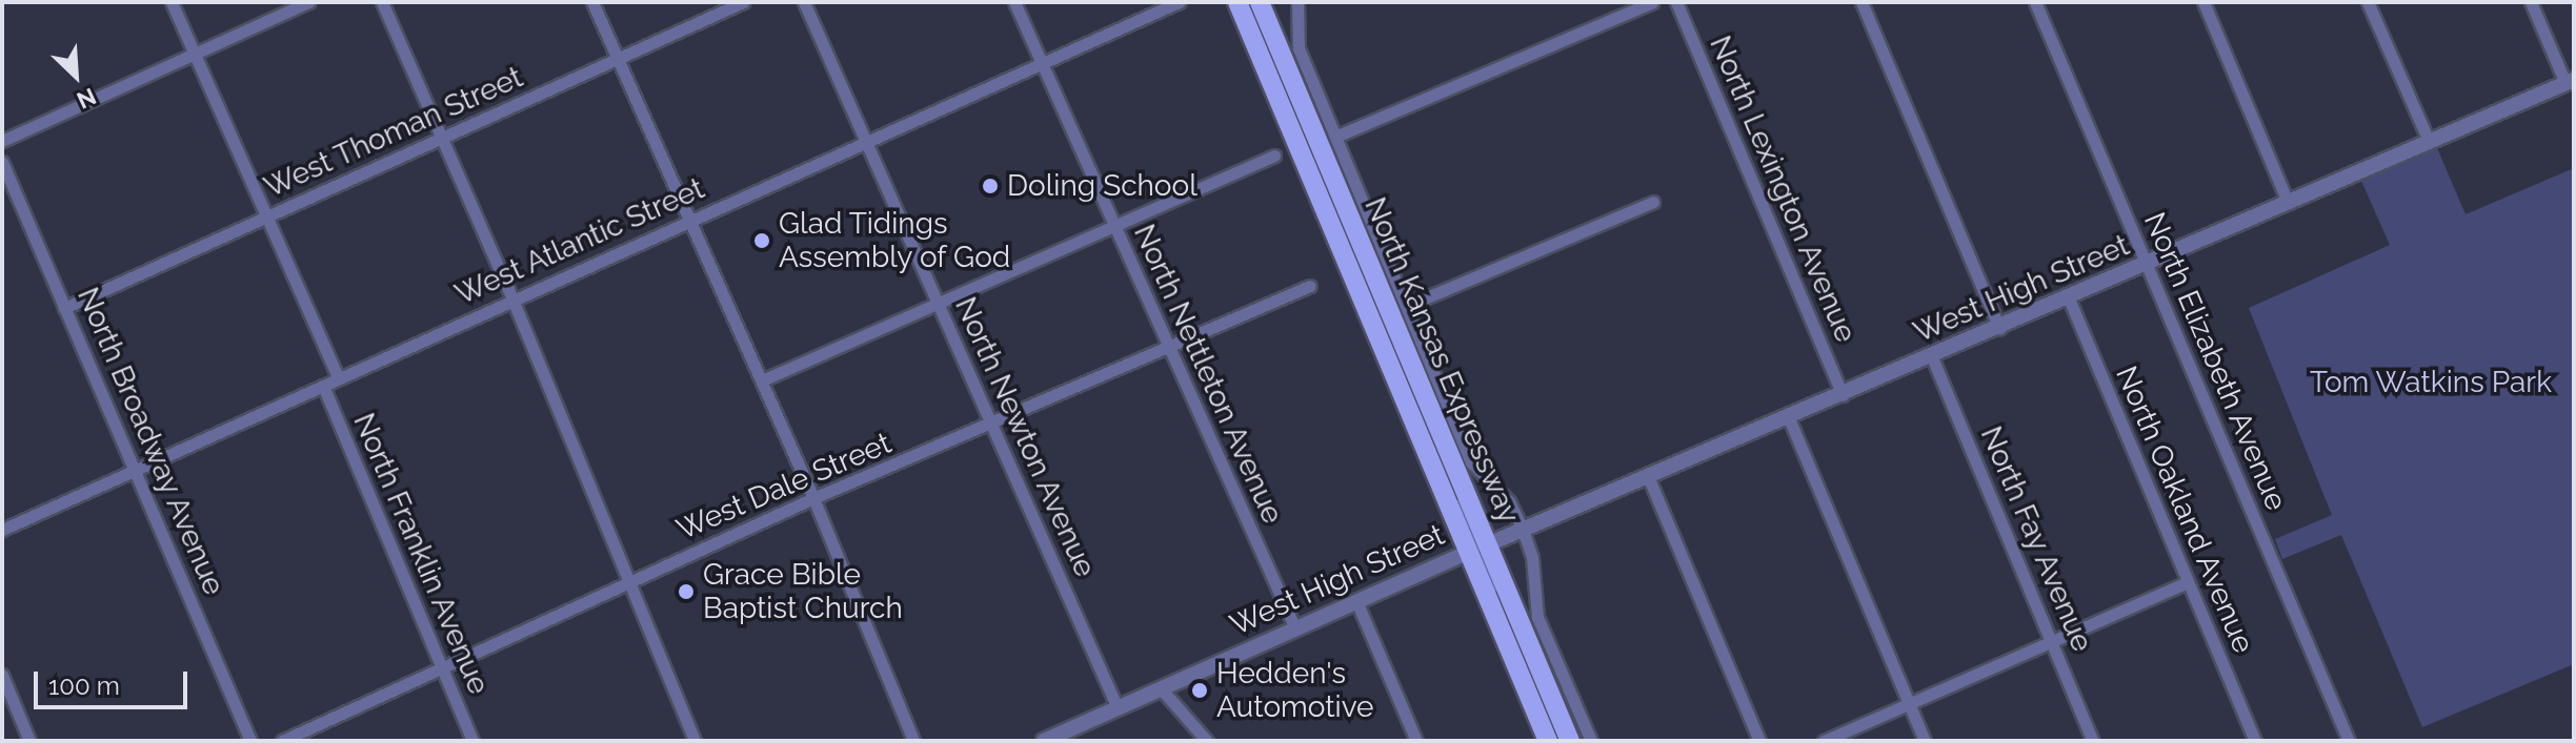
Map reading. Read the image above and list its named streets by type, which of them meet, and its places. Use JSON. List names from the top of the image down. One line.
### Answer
{"streets":{"main road":["North Kansas Expressway"],"street":["West Thoman Street","North Lexington Avenue","West Atlantic Street","West High Street","North Elizabeth Avenue","North Nettleton Avenue","North Newton Avenue","North Broadway Avenue","West Dale Street","North Oakland Avenue","North Fay Avenue","North Franklin Avenue"]},"crossings":[["West Thoman Street","North Broadway Avenue"],["West Thoman Street","North Franklin Avenue"],["North Lexington Avenue","West High Street"],["West Atlantic Street","North Nettleton Avenue"],["West Atlantic Street","North Newton Avenue"],["West Atlantic Street","North Broadway Avenue"],["West Atlantic Street","North Franklin Avenue"],["West High Street","North Kansas Expressway"],["West High Street","North Elizabeth Avenue"],["West High Street","North Nettleton Avenue"],["West High Street","North Newton Avenue"],["West High Street","North Oakland Avenue"],["West High Street","North Fay Avenue"],["North Nettleton Avenue","West Dale Street"],["North Newton Avenue","West Dale Street"],["West Dale Street","North Franklin Avenue"]],"parks":["Tom Watkins Park"],"places":["Doling School","Glad Tidings Assembly of God","Grace Bible Baptist Church","Hedden's Automotive"],"scale_bar":"100 m","north":"bottom right"}
